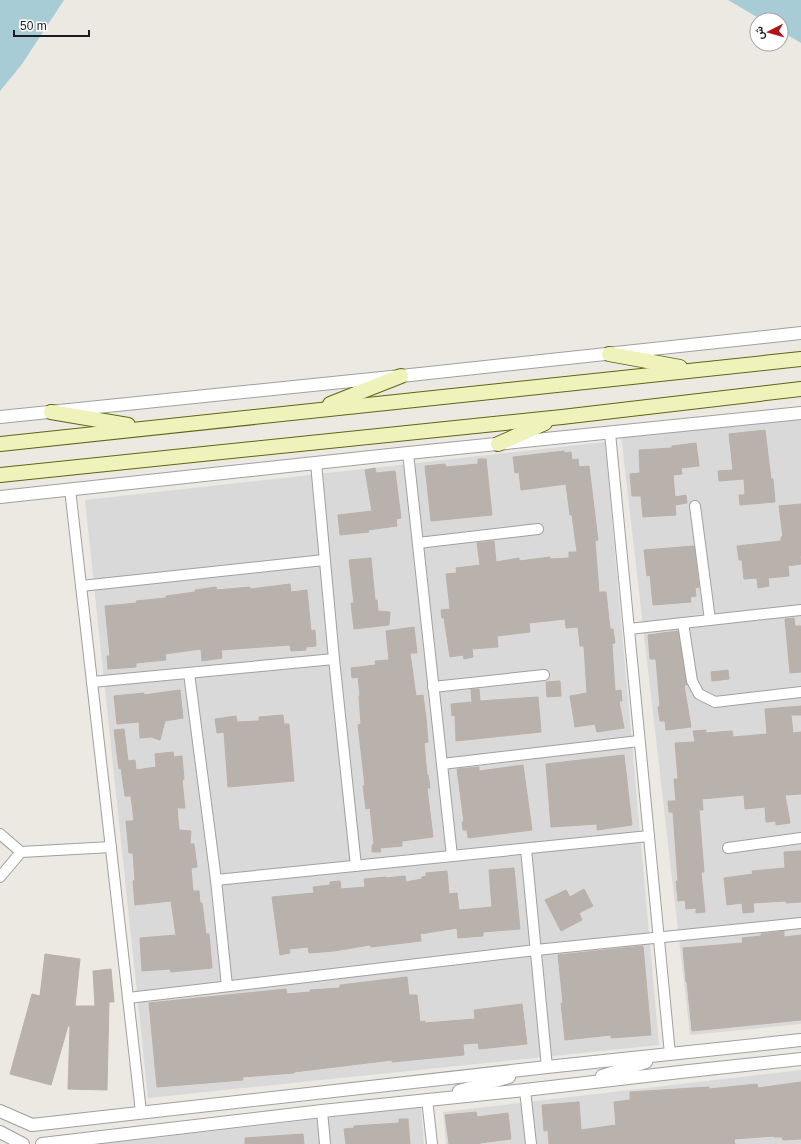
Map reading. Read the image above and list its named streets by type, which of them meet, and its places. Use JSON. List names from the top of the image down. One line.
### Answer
{"scale_bar":"50 m","north":"left"}
